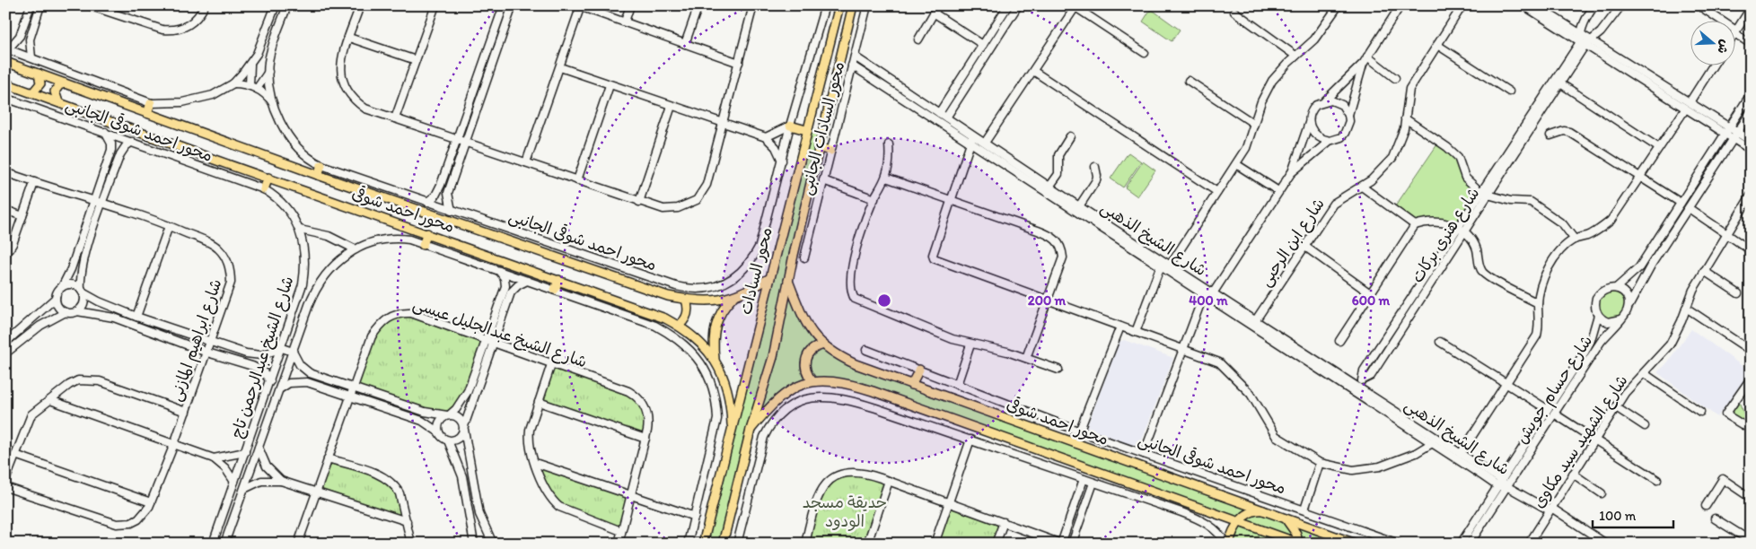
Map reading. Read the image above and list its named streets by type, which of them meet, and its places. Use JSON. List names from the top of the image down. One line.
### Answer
{"streets":{"main road":["محور احمد شوقى","محور السادات"],"street":["محور السادات الجانبى","محور احمد شوقى الجانبى","شارع هنرى بركات","شارع الشيخ الذهبى","شارع ابن الرحبى","شارع الشيخ عبدالجليل عيسى","شارع ابراهيم المازنى","شارع الشيخ عبدالرحمن تاج","شارع حسام جويش","شارع الشهيد سيد مكاوى"]},"crossings":[["محور السادات الجانبى","محور احمد شوقى الجانبى"],["محور السادات الجانبى","شارع الشيخ الذهبى"],["محور احمد شوقى الجانبى","شارع الشيخ عبدالرحمن تاج"],["محور احمد شوقى","محور السادات"],["شارع الشيخ الذهبى","شارع ابن الرحبى"],["شارع الشيخ الذهبى","شارع حسام جويش"]],"parks":["حديقة مسجد الودود"],"scale_bar":"100 m","north":"right","rings":["200 m","400 m","600 m"]}
